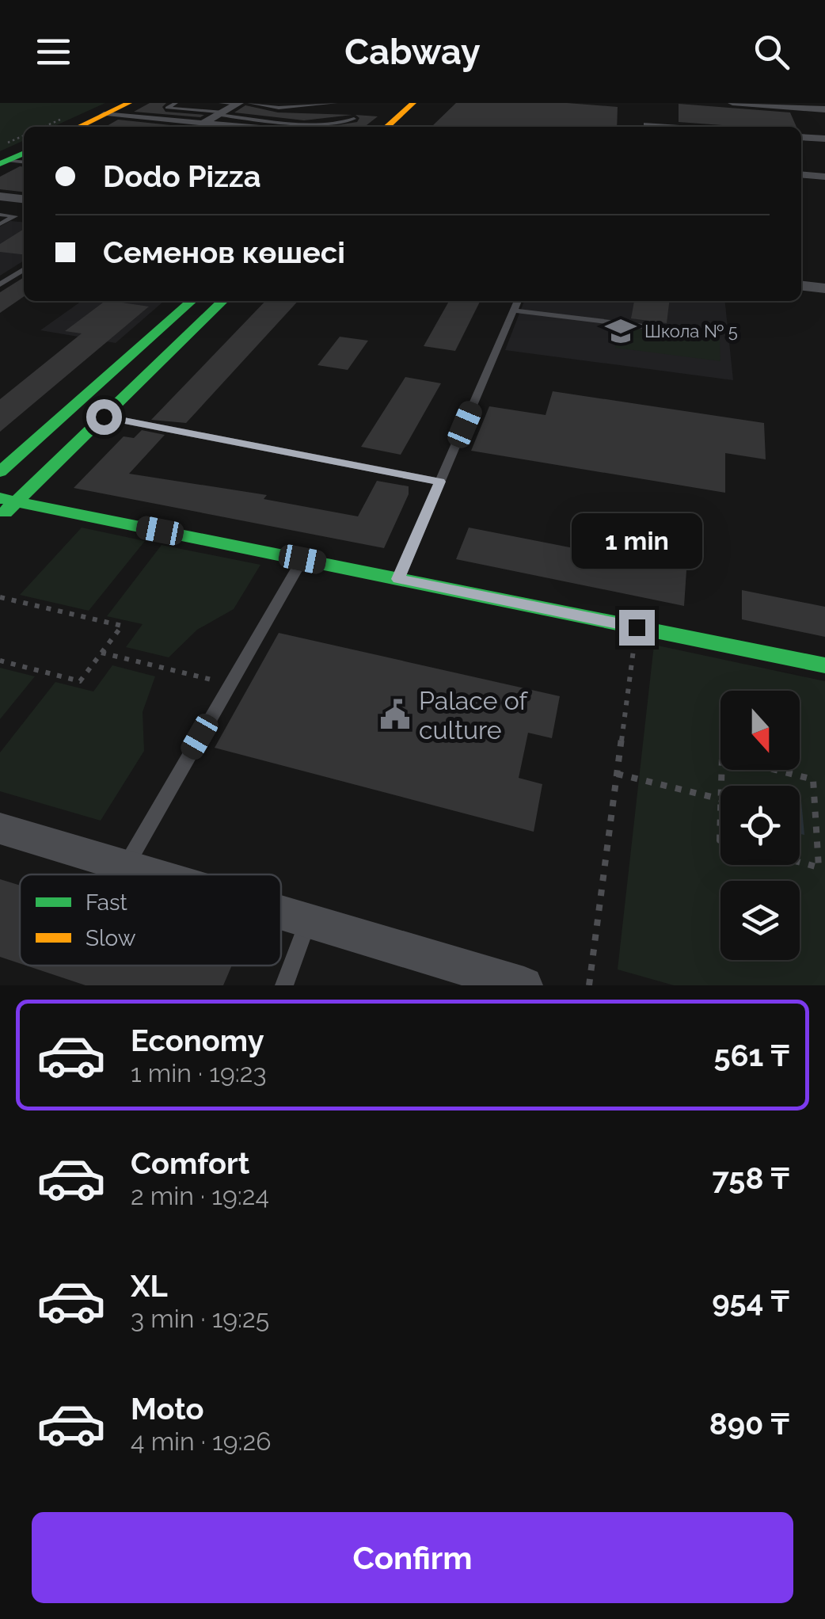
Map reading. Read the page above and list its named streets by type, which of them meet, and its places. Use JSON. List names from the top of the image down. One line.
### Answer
{"places":{"school or university":["Школа № 5"],"public building":["Palace of culture"]},"legend":["Fast","Slow"],"north":"bottom","page":{"header":"Cabway","banner":["Dodo Pizza","Семенов көшесі"],"bubble":"1 min","list":[{"name":"Economy","note":"1 min · 19:23","value":"561 ₸"},{"name":"Comfort","note":"2 min · 19:24","value":"758 ₸"},{"name":"XL","note":"3 min · 19:25","value":"954 ₸"},{"name":"Moto","note":"4 min · 19:26","value":"890 ₸"}],"buttons":"Confirm"}}
